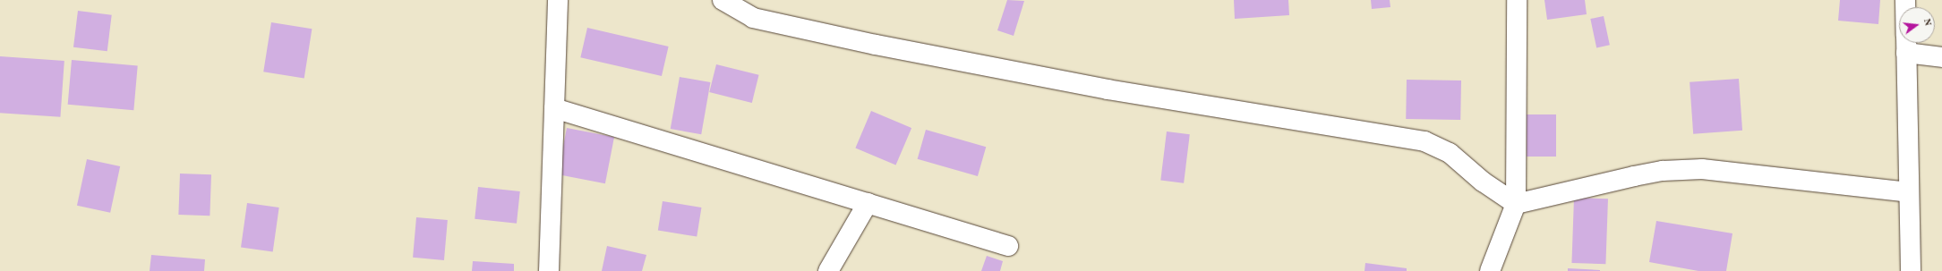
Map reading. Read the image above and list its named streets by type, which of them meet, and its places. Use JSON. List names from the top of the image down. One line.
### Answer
{"north":"right"}
